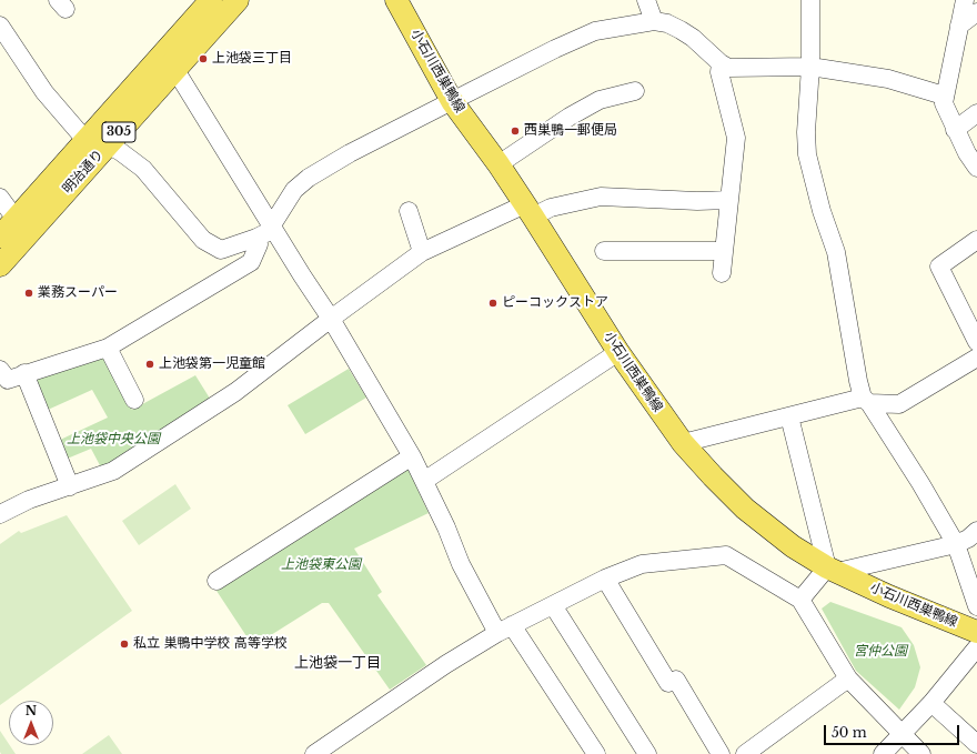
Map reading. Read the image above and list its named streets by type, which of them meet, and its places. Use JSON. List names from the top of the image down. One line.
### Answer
{"streets":{"main road":["小石川西巣鴨線","305","明治通り"]},"districts":["上池袋一丁目"],"parks":["上池袋中央公園","上池袋東公園","宮仲公園"],"places":["上池袋三丁目","西巣鴨一郵便局","業務スーパー","ピーコックストア","上池袋第一児童館","私立 巣鴨中学校 高等学校"],"scale_bar":"50 m","north":"top"}
